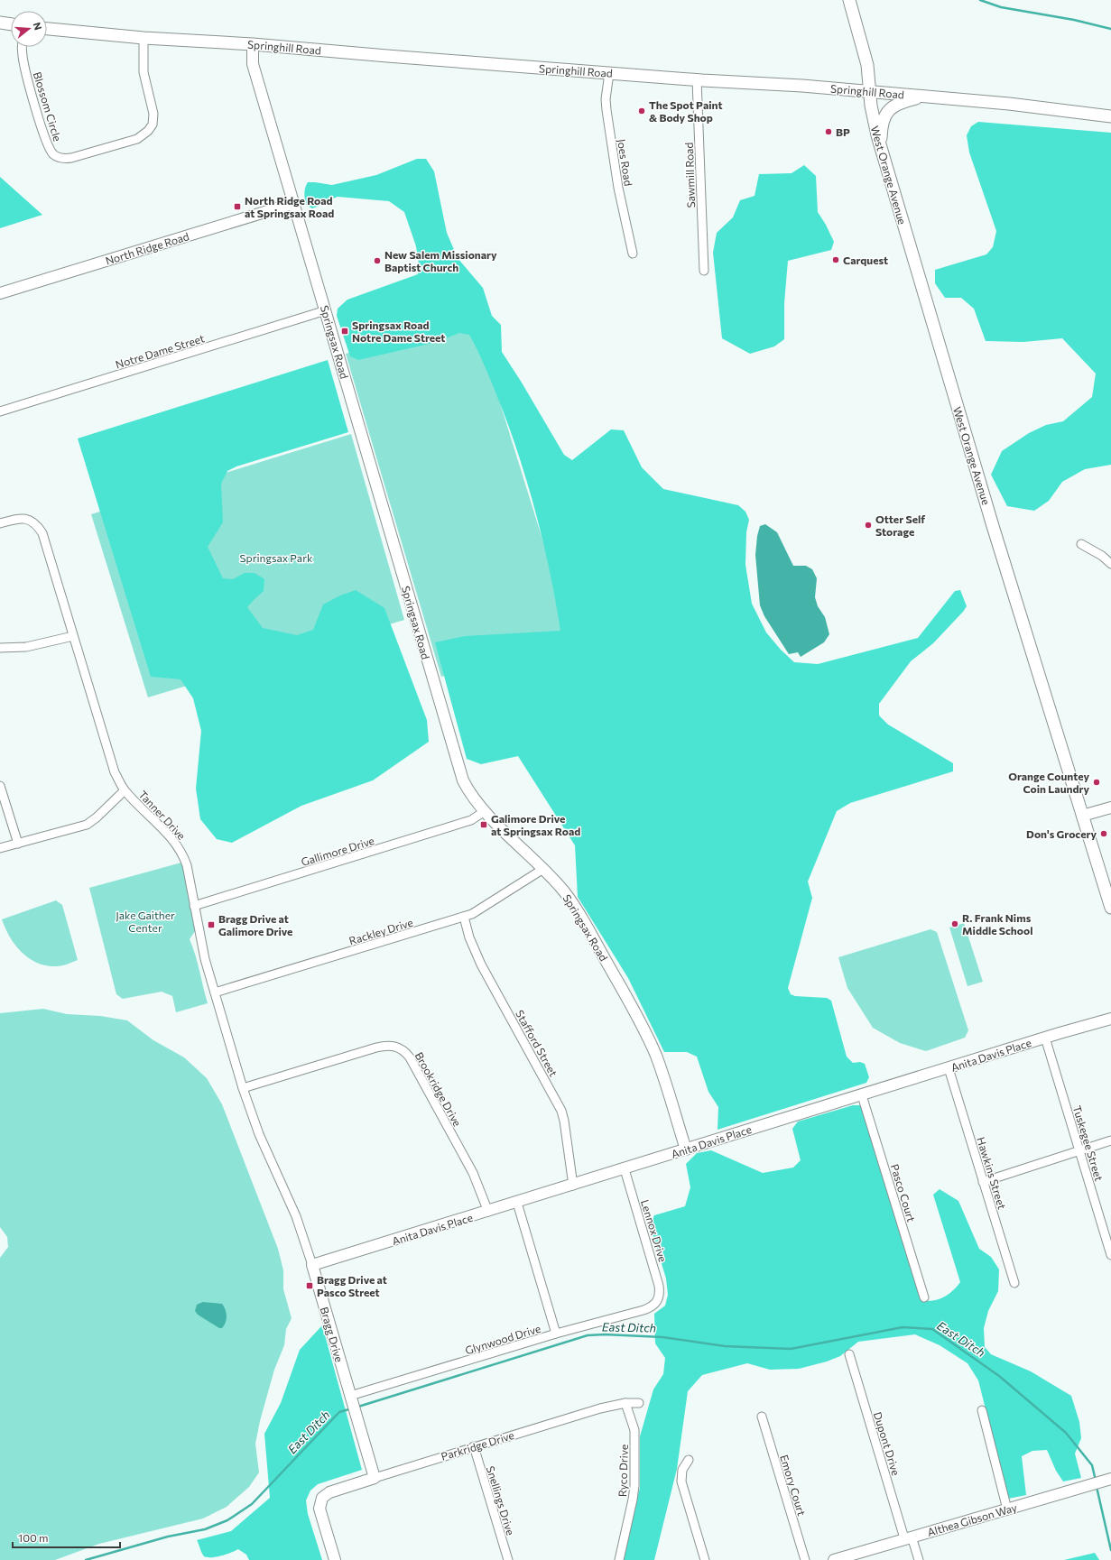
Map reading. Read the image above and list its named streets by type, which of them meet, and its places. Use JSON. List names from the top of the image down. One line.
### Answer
{"streets":{"main road":["Springhill Road","West Orange Avenue"],"street":["Blossom Circle","Joes Road","Sawmill Road","North Ridge Road","Springsax Road","Notre Dame Street","Tanner Drive","Gallimore Drive","Rackley Drive","Stafford Street","Anita Davis Place","Brookridge Drive","Tuskegee Street","Hawkins Street","Pasco Court","Lennox Drive","Bragg Drive","Glynwood Drive","Dupont Drive","Parkridge Drive","Ryco Drive","Emory Court","Snellings Drive","Althea Gibson Way"]},"crossings":[["Springhill Road","Blossom Circle"],["Springhill Road","Joes Road"],["Springhill Road","Sawmill Road"],["Springhill Road","West Orange Avenue"],["Springhill Road","Springsax Road"],["North Ridge Road","Springsax Road"],["Springsax Road","Notre Dame Street"],["Springsax Road","Gallimore Drive"],["Springsax Road","Rackley Drive"],["Springsax Road","Anita Davis Place"],["Tanner Drive","Gallimore Drive"],["Tanner Drive","Rackley Drive"],["Tanner Drive","Brookridge Drive"],["Tanner Drive","Bragg Drive"],["Rackley Drive","Stafford Street"],["Stafford Street","Anita Davis Place"],["Anita Davis Place","Brookridge Drive"],["Anita Davis Place","Tuskegee Street"],["Anita Davis Place","Hawkins Street"],["Anita Davis Place","Pasco Court"],["Anita Davis Place","Lennox Drive"],["Anita Davis Place","Bragg Drive"],["Lennox Drive","Glynwood Drive"],["Bragg Drive","Glynwood Drive"],["Bragg Drive","Parkridge Drive"],["Dupont Drive","Althea Gibson Way"],["Parkridge Drive","Ryco Drive"],["Parkridge Drive","Snellings Drive"]],"water":["East Ditch"],"parks":["Springsax Park","Jake Gaither Center"],"places":{"other":["The Spot Paint & Body Shop","BP","Carquest","New Salem Missionary Baptist Church","Otter Self Storage","Orange Countey Coin Laundry","Don's Grocery","R. Frank Nims Middle School"],"transit":["North Ridge Road at Springsax Road","Springsax Road Notre Dame Street","Galimore Drive at Springsax Road","Bragg Drive at Galimore Drive","Bragg Drive at Pasco Street"]},"scale_bar":"100 m","north":"right"}
